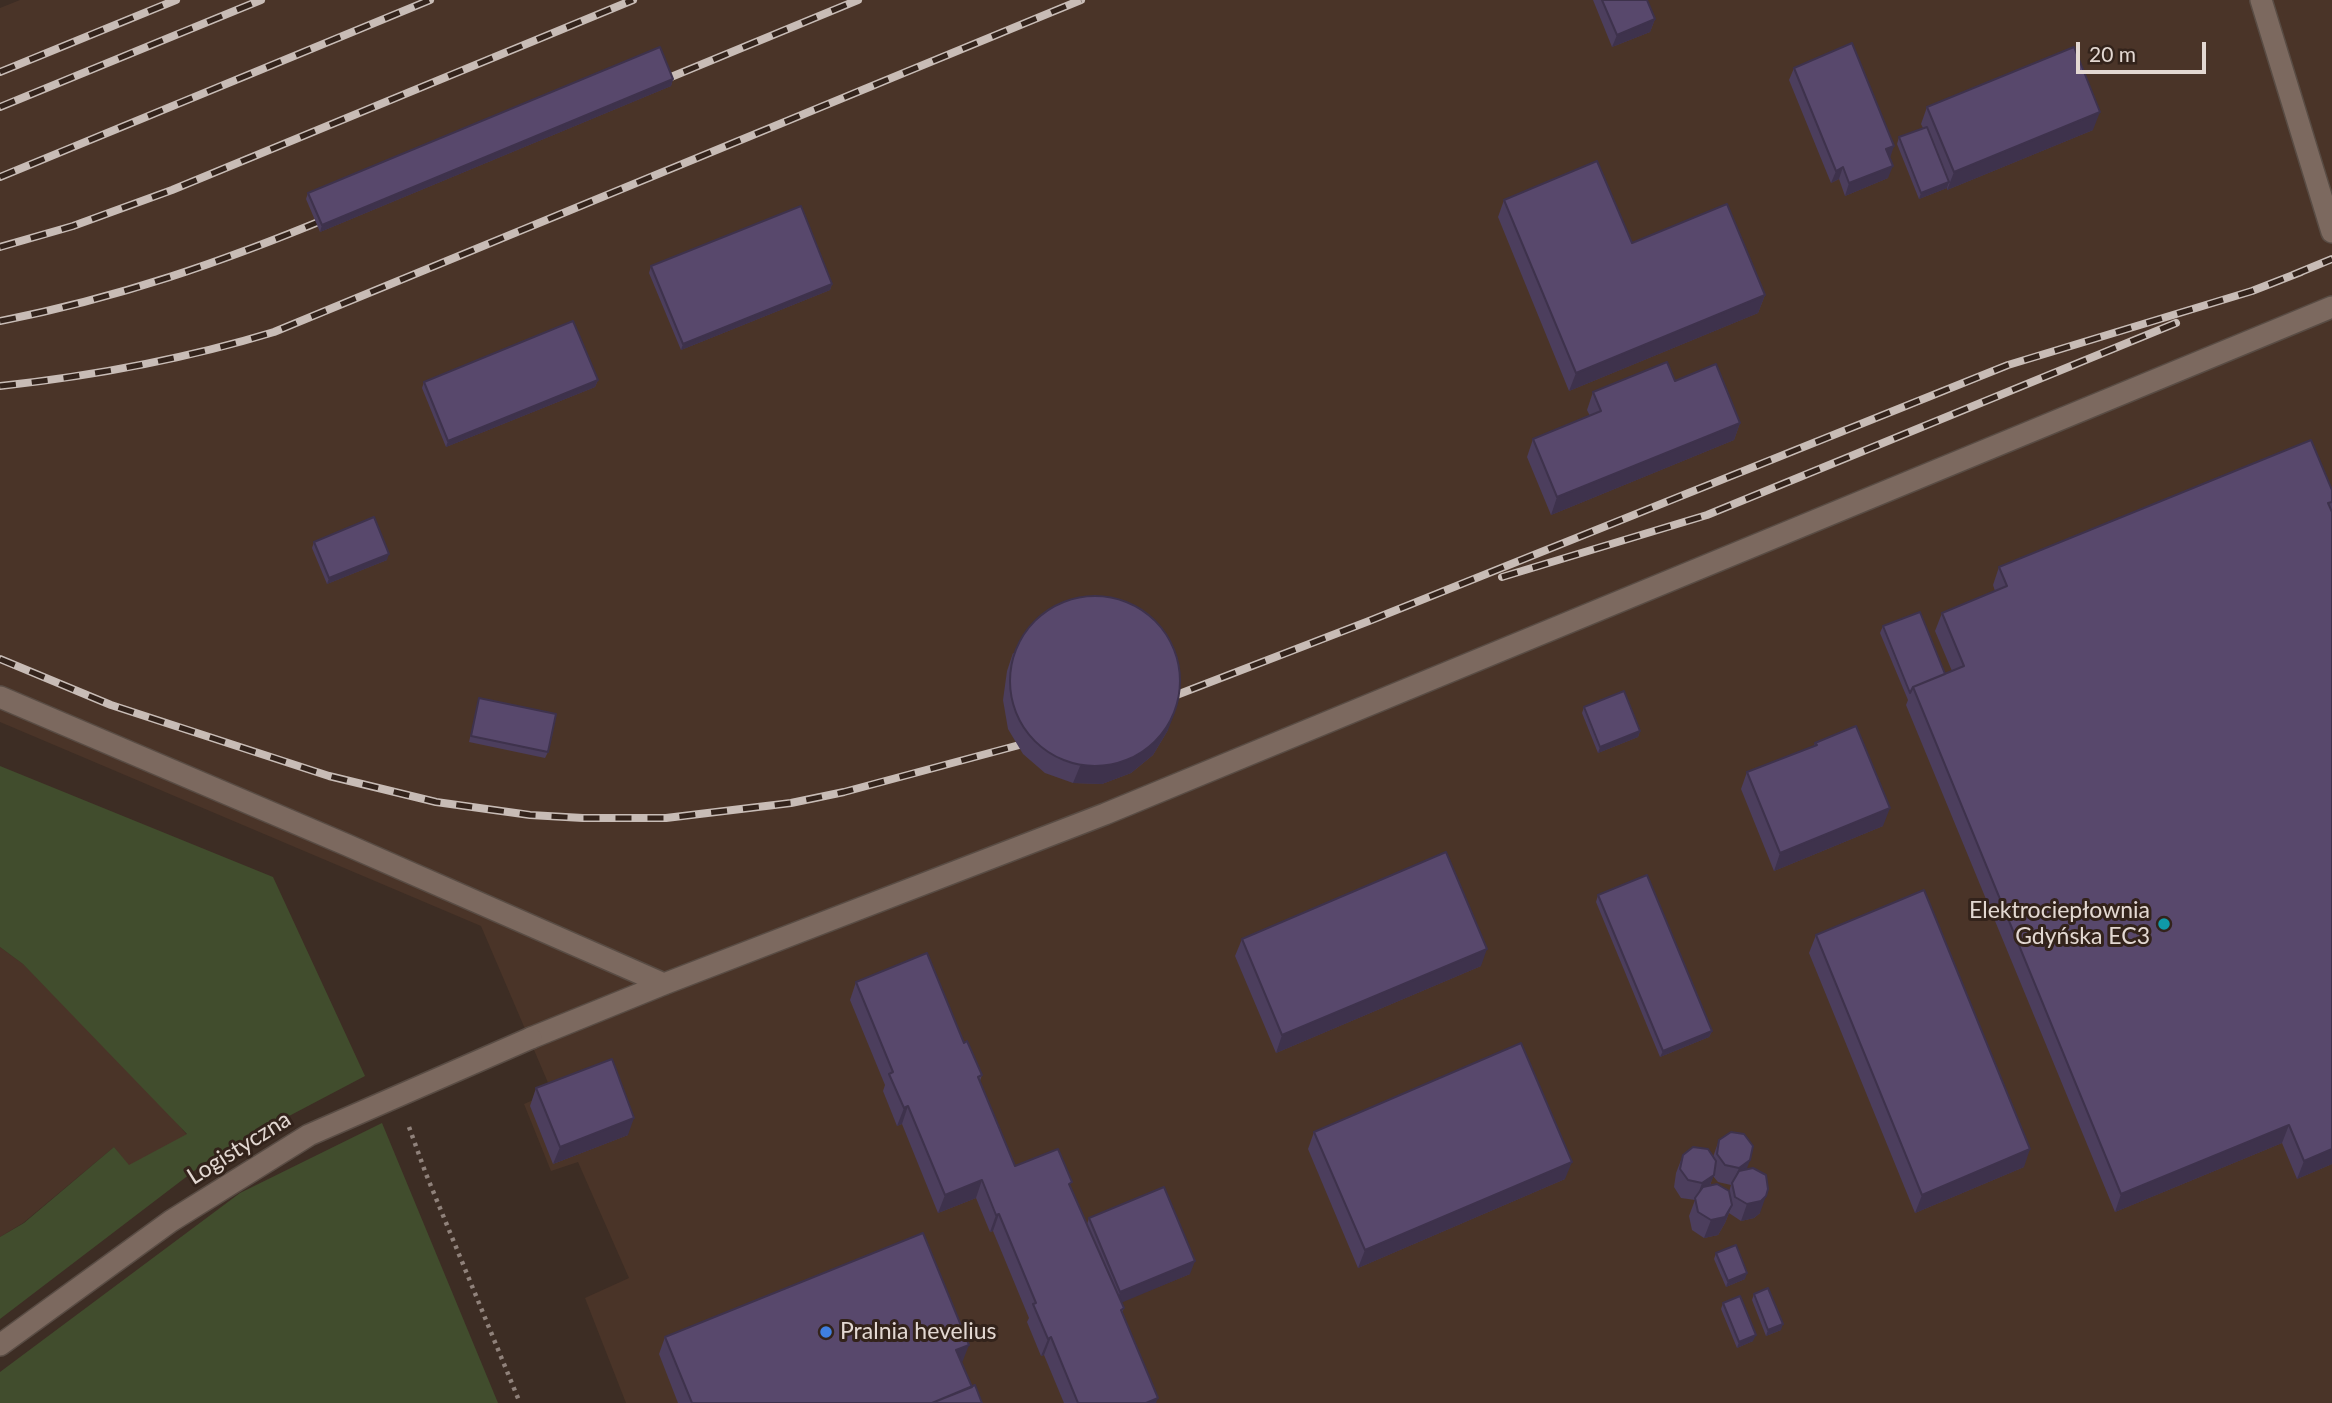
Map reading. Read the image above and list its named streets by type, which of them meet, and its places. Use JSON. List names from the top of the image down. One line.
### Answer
{"streets":{"street":["Logistyczna"]},"places":["Elektrociepłownia Gdyńska EC3","Pralnia hevelius"],"scale_bar":"20 m"}
